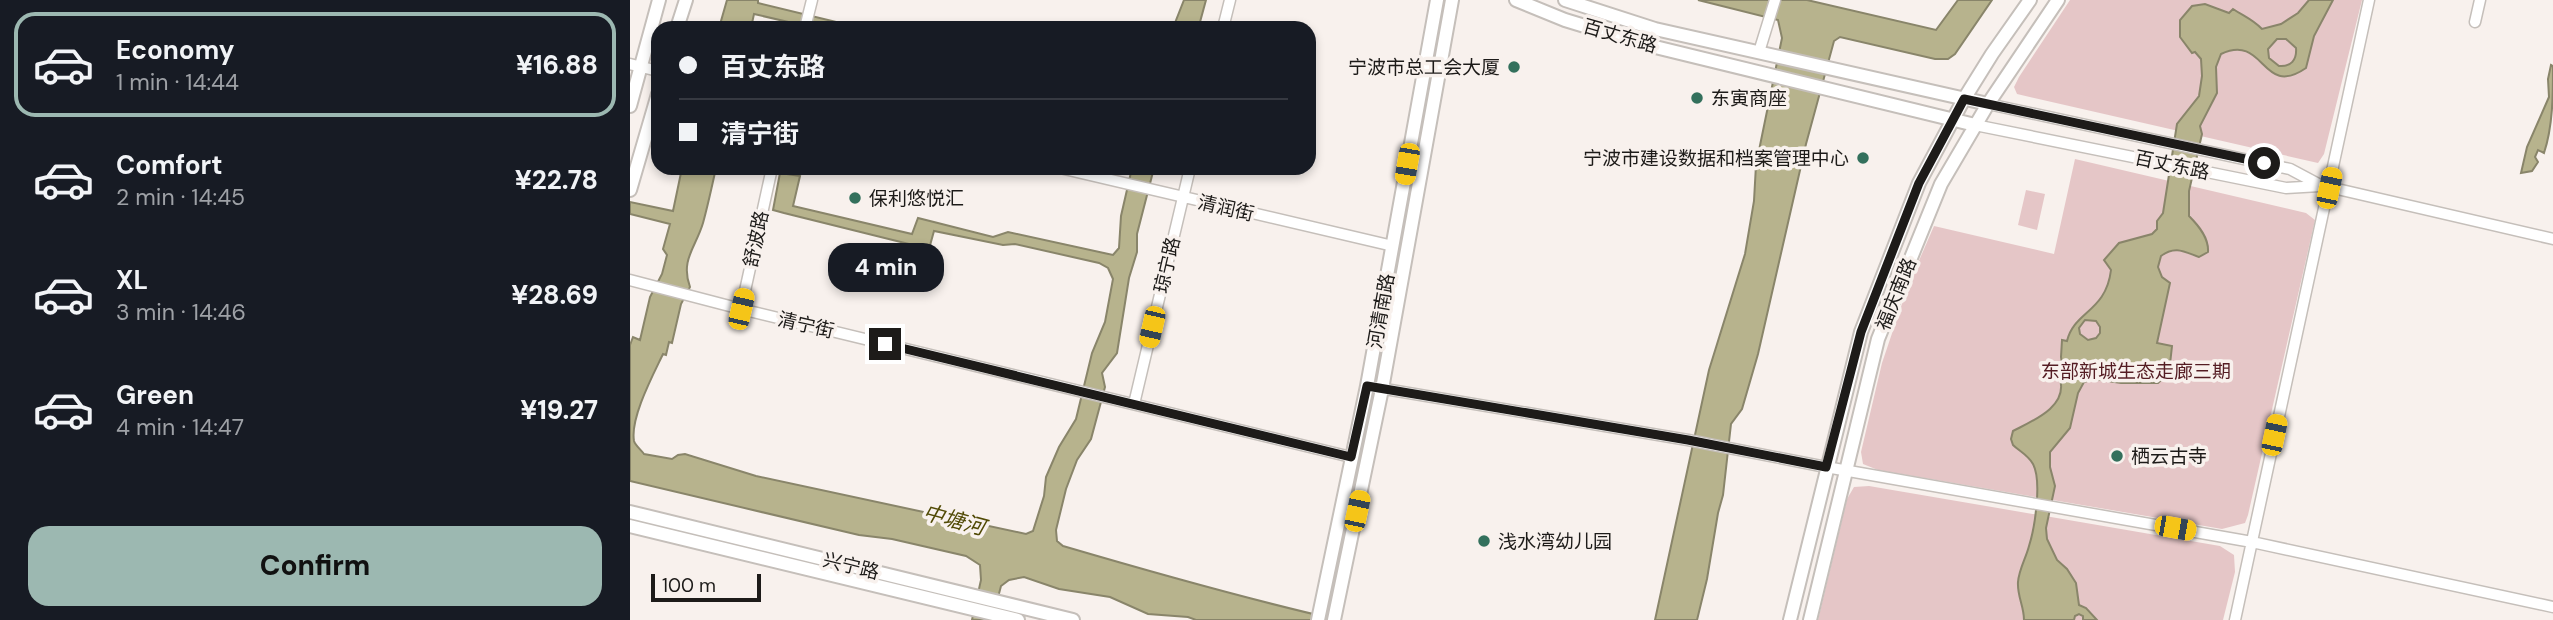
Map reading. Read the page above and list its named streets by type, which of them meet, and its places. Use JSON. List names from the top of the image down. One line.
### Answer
{"streets":{"main road":["百丈东路","福庆南路","河清南路","兴宁路"],"street":["清润街","舒波路","琼宁路","清宁街"]},"crossings":[["百丈东路","福庆南路"],["清润街","琼宁路"],["清润街","河清南路"],["舒波路","清宁街"],["琼宁路","清宁街"],["河清南路","清宁街"]],"water":["中塘河"],"parks":["东部新城生态走廊三期"],"places":["宁波市总工会大厦","东寅商座","宁波市建设数据和档案管理中心","保利悠悦汇","栖云古寺","浅水湾幼儿园"],"scale_bar":"100 m","page":{"list":[{"name":"Economy","note":"1 min · 14:44","value":"¥16.88"},{"name":"Comfort","note":"2 min · 14:45","value":"¥22.78"},{"name":"XL","note":"3 min · 14:46","value":"¥28.69"},{"name":"Green","note":"4 min · 14:47","value":"¥19.27"}],"banner":["百丈东路","清宁街"],"bubble":"4 min","buttons":"Confirm","scale":"100 m"}}
